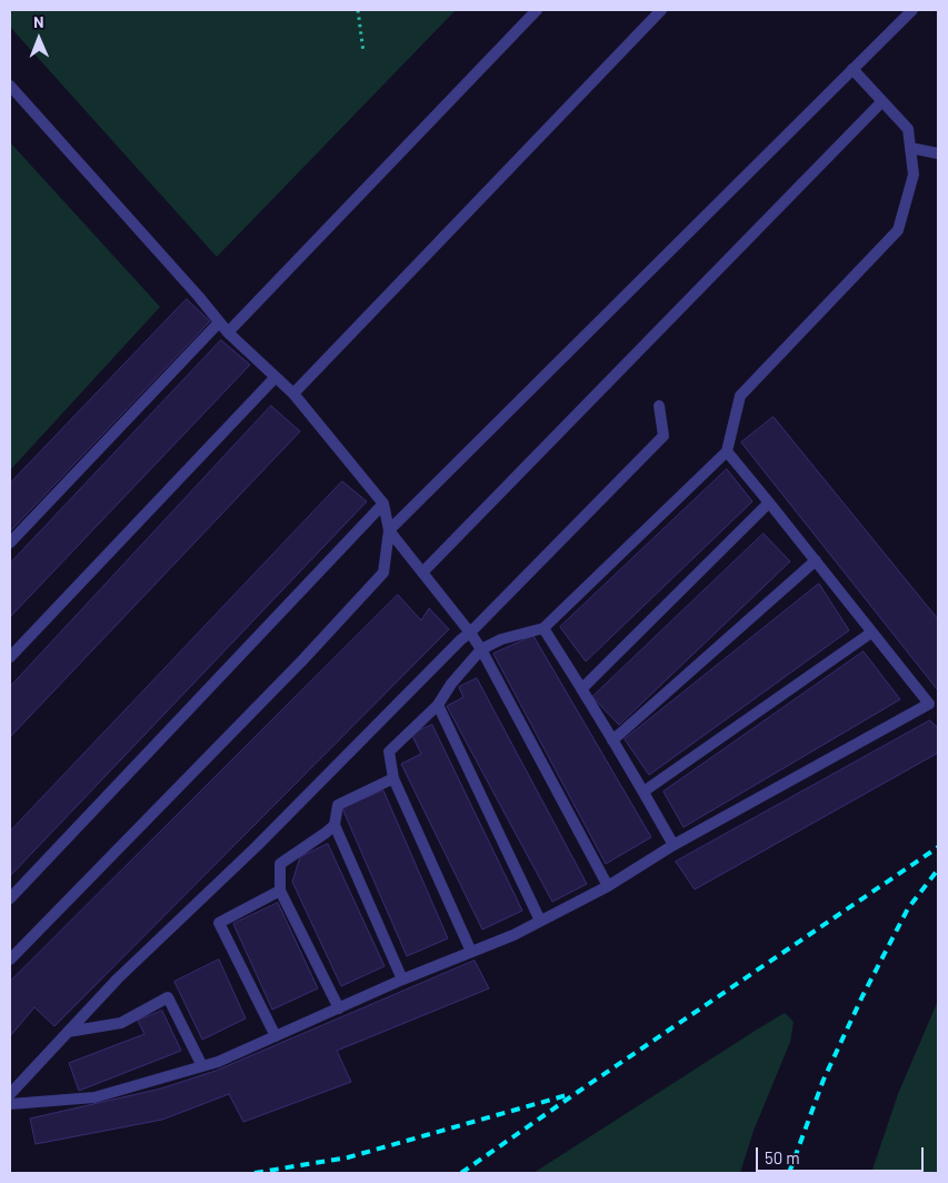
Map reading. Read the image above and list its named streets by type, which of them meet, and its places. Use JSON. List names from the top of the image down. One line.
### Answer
{"scale_bar":"50 m","north":"top"}
